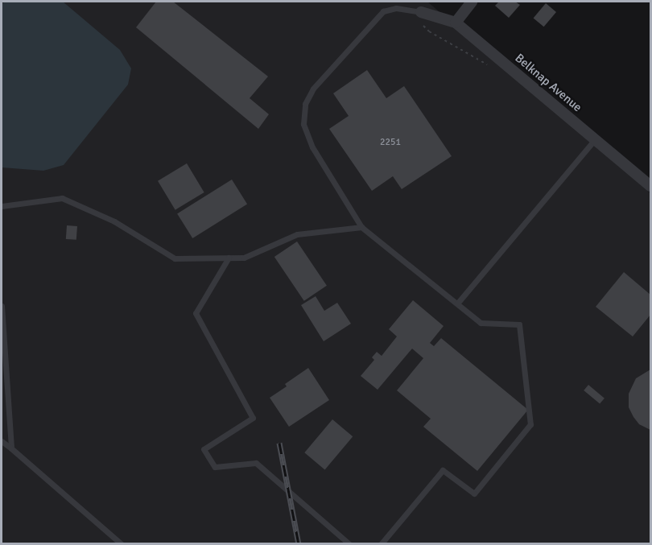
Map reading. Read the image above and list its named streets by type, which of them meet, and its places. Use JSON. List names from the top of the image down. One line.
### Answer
{"streets":{"street":["Belknap Avenue"]},"house_numbers":["2251"]}
